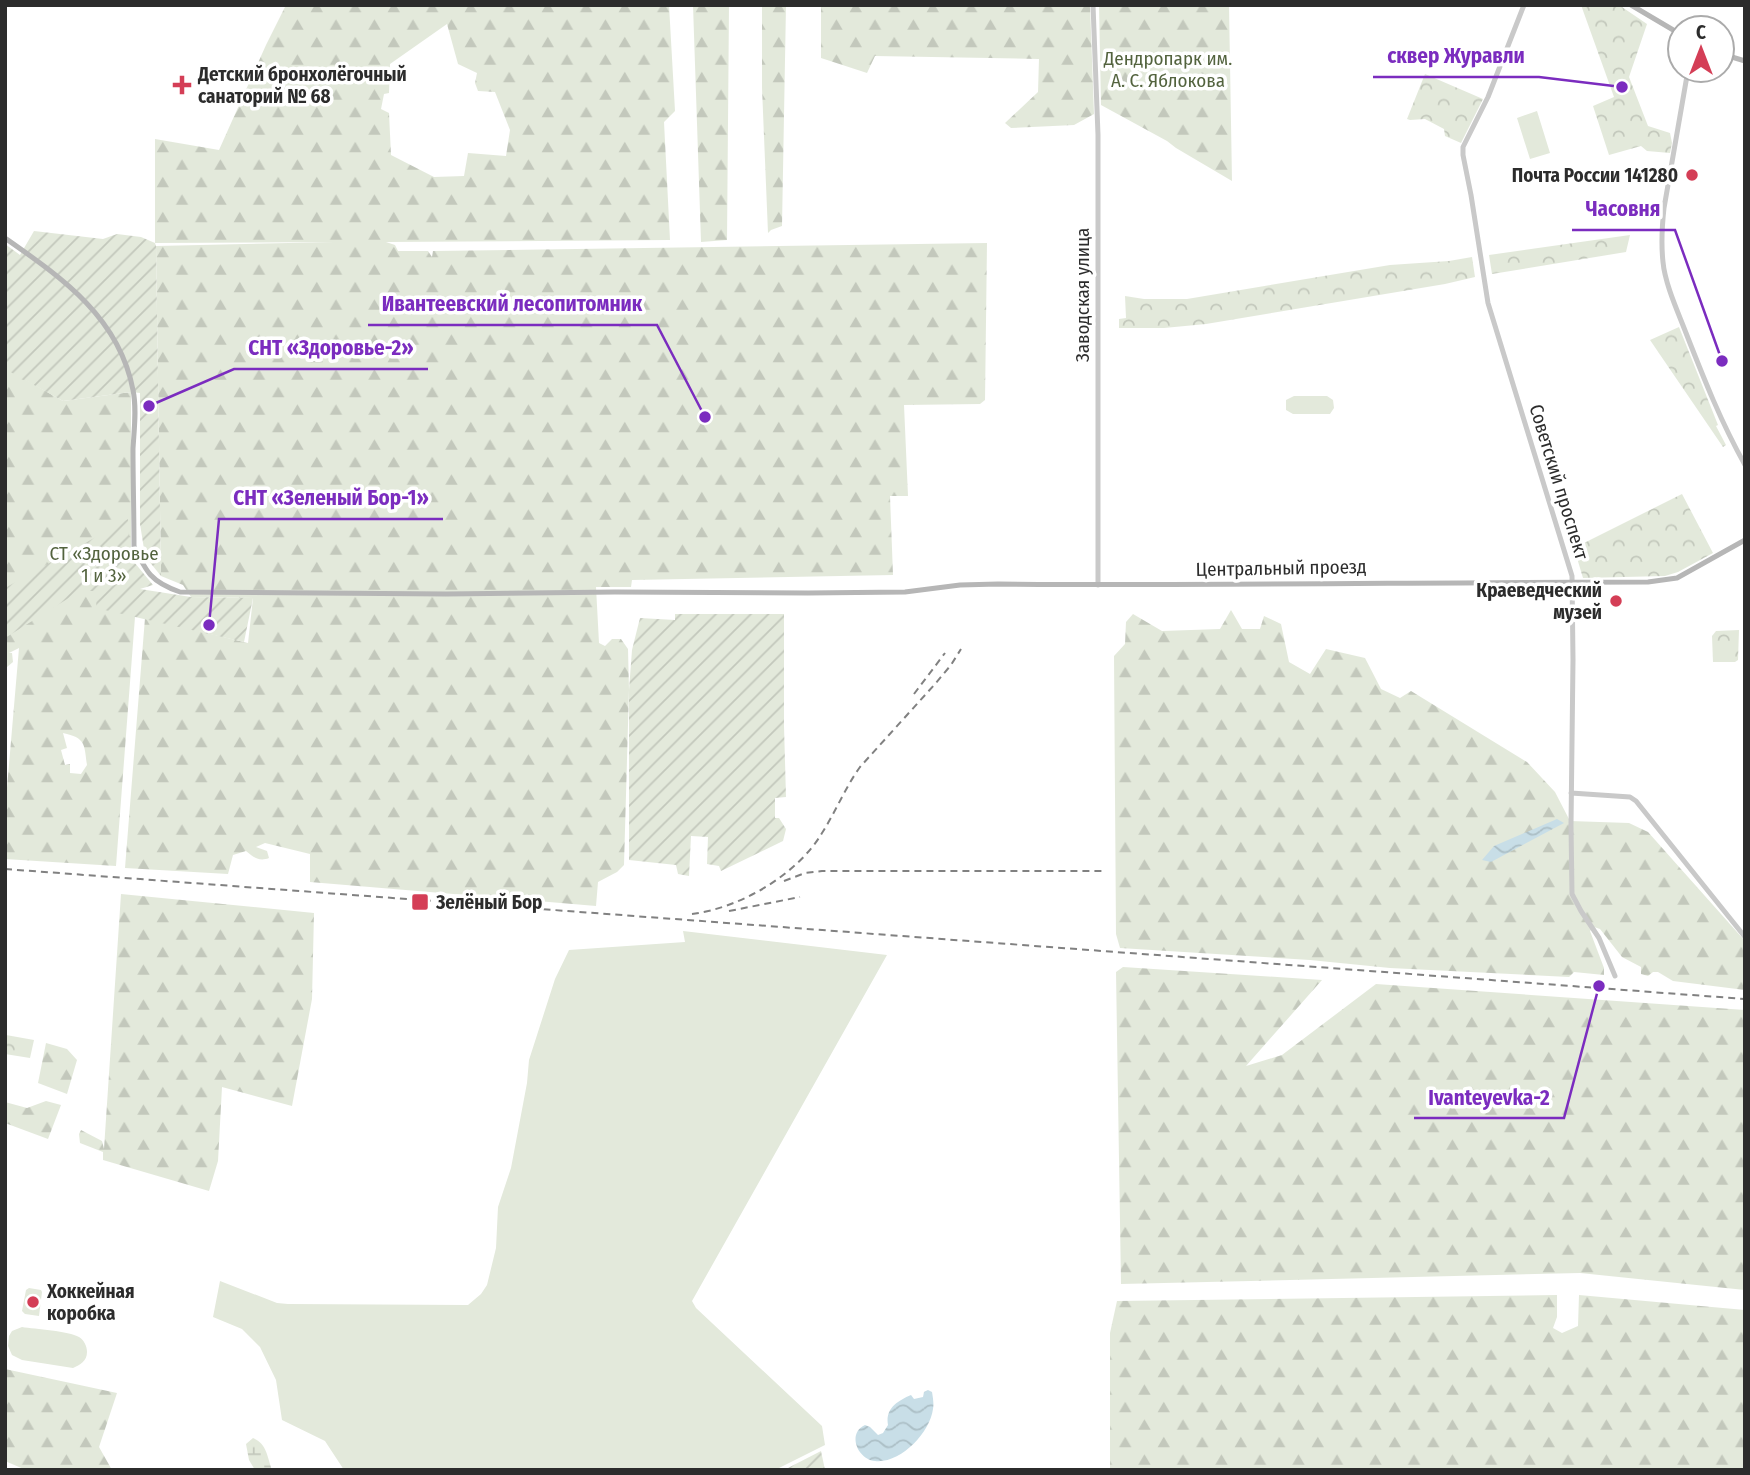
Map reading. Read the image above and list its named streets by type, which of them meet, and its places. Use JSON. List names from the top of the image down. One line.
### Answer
{"streets":{"main road":["Центральный проезд"],"street":["Заводская улица","Советский проспект"]},"crossings":[["Заводская улица","Центральный проезд"],["Советский проспект","Центральный проезд"]],"parks":["Дендропарк им. А. С. Яблокова","СТ «Здоровье 1 и 3»"],"places":{"health":["Детский бронхолёгочный санаторий № 68"],"other":["сквер Журавли","Почта России 141280","Часовня","СНТ «Здоровье-2»","Ивантеевский лесопитомник","Краеведческий музей","СНТ «Зеленый Бор-1»","Ivanteyevka-2","Хоккейная коробка"],"transit":["Зелёный Бор"]},"north":"top"}
